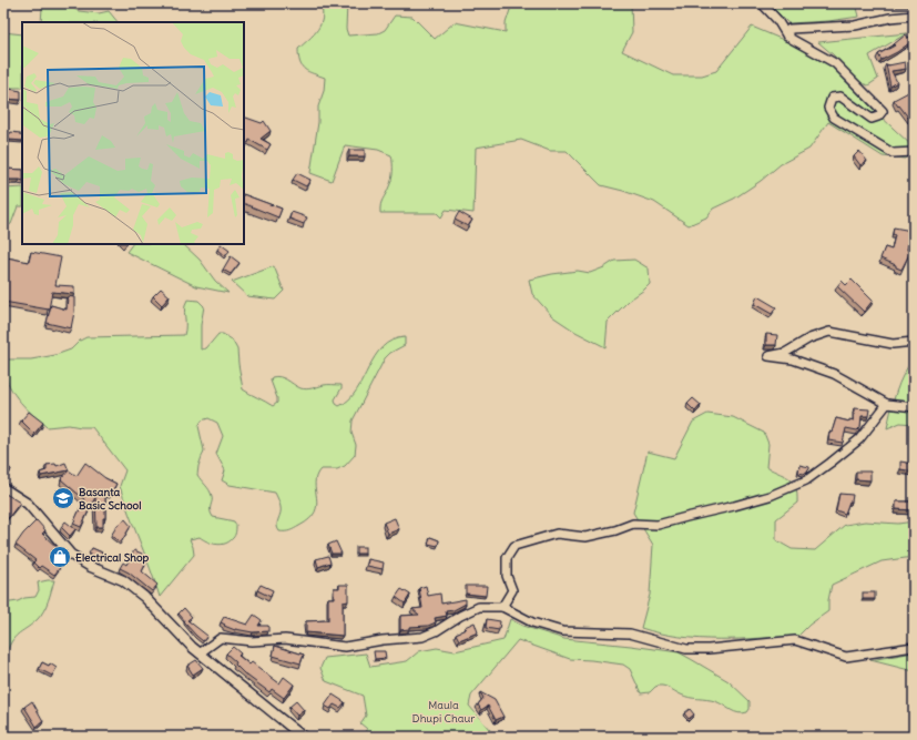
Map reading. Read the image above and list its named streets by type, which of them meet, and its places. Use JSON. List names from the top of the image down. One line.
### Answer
{"parks":["Maula Dhupi Chaur"],"places":{"school or university":["Basanta Basic School"],"shop":["Electrical Shop"]}}
